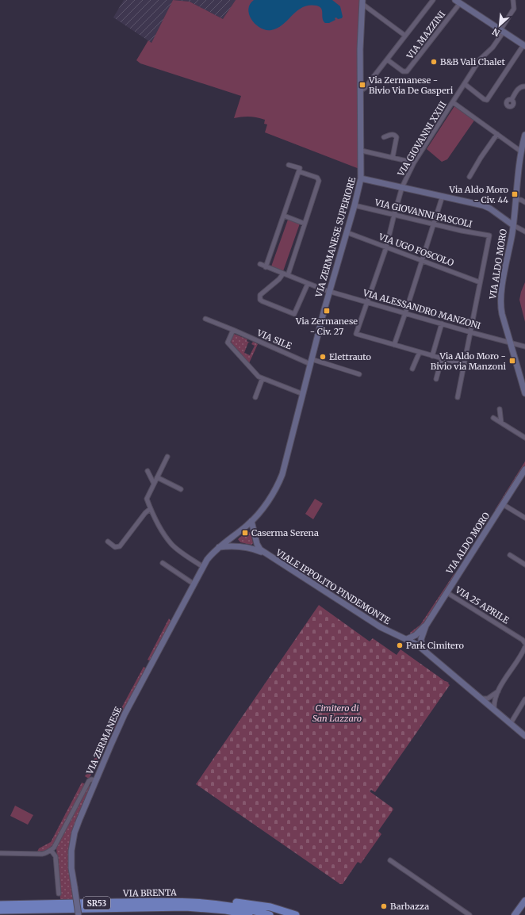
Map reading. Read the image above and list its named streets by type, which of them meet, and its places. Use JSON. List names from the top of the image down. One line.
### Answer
{"streets":{"highway":["VIA BRENTA","SR53"],"street":["VIA MAZZINI","VIA GIOVANNI XXIII","VIA GIOVANNI PASCOLI","VIA ZERMANESE SUPERIORE","VIA UGO FOSCOLO","VIA ALDO MORO","VIA ALESSANDRO MANZONI","VIA SILE","VIALE IPPOLITO PINDEMONTE","VIA 25 APRILE","VIA ZERMANESE"]},"crossings":[["VIA GIOVANNI XXIII","VIA GIOVANNI PASCOLI"],["VIA GIOVANNI XXIII","VIA UGO FOSCOLO"],["VIA GIOVANNI XXIII","VIA ALESSANDRO MANZONI"],["VIA GIOVANNI PASCOLI","VIA ZERMANESE SUPERIORE"],["VIA GIOVANNI PASCOLI","VIA UGO FOSCOLO"],["VIA ZERMANESE SUPERIORE","VIA UGO FOSCOLO"],["VIA ZERMANESE SUPERIORE","VIA ALESSANDRO MANZONI"],["VIA ZERMANESE SUPERIORE","VIA SILE"],["VIA ZERMANESE SUPERIORE","VIA ZERMANESE"],["VIA ALDO MORO","VIA ALESSANDRO MANZONI"],["VIA ALDO MORO","VIA 25 APRILE"],["VIALE IPPOLITO PINDEMONTE","VIA ZERMANESE"]],"parks":["Cimitero di San Lazzaro"],"places":{"other":["B&B Vali Chalet","Elettrauto","Park Cimitero","Barbazza"],"transit":["Via Zermanese - Bivio Via De Gasperi","Via Aldo Moro - Civ. 44","Via Zermanese - Civ. 27","Via Aldo Moro - Bivio via Manzoni","Caserma Serena"]},"north":"bottom left"}
